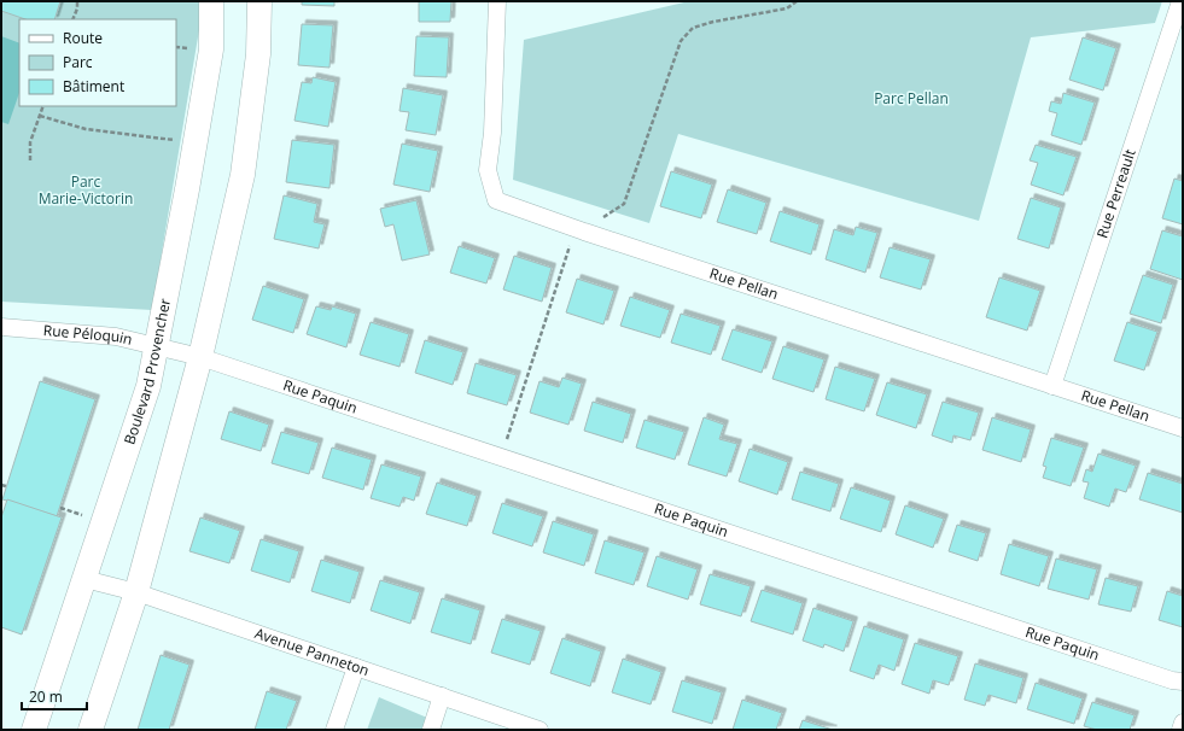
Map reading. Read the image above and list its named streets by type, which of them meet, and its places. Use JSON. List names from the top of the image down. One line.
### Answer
{"streets":{"street":["Rue Perreault","Rue Pellan","Rue Péloquin","Boulevard Provencher","Rue Paquin","Avenue Panneton"]},"crossings":[["Rue Perreault","Rue Pellan"],["Rue Péloquin","Boulevard Provencher"],["Rue Péloquin","Rue Paquin"],["Boulevard Provencher","Avenue Panneton"]],"parks":["Parc Pellan","Parc Marie-Victorin"],"legend":["Route","Parc","Bâtiment"],"scale_bar":"20 m"}
